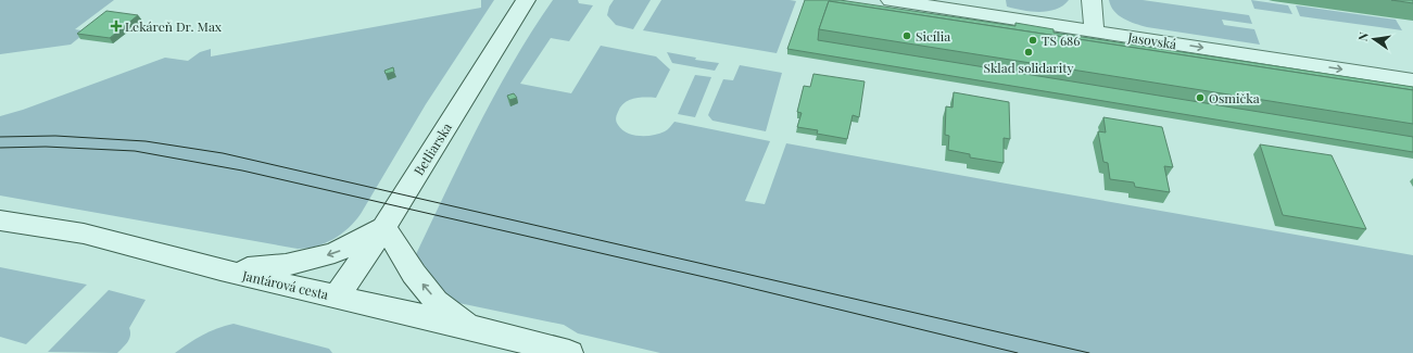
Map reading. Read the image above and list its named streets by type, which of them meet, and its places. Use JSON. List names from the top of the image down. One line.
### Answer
{"streets":{"street":["Jasovská","Betliarska","Jantárová cesta"]},"crossings":[["Betliarska","Jantárová cesta"]],"one_way":["Jasovská"],"places":{"health":["Lekáreň Dr. Max"],"other":["Sicília","TS 686","Sklad solidarity","Osmička"]},"north":"left"}
